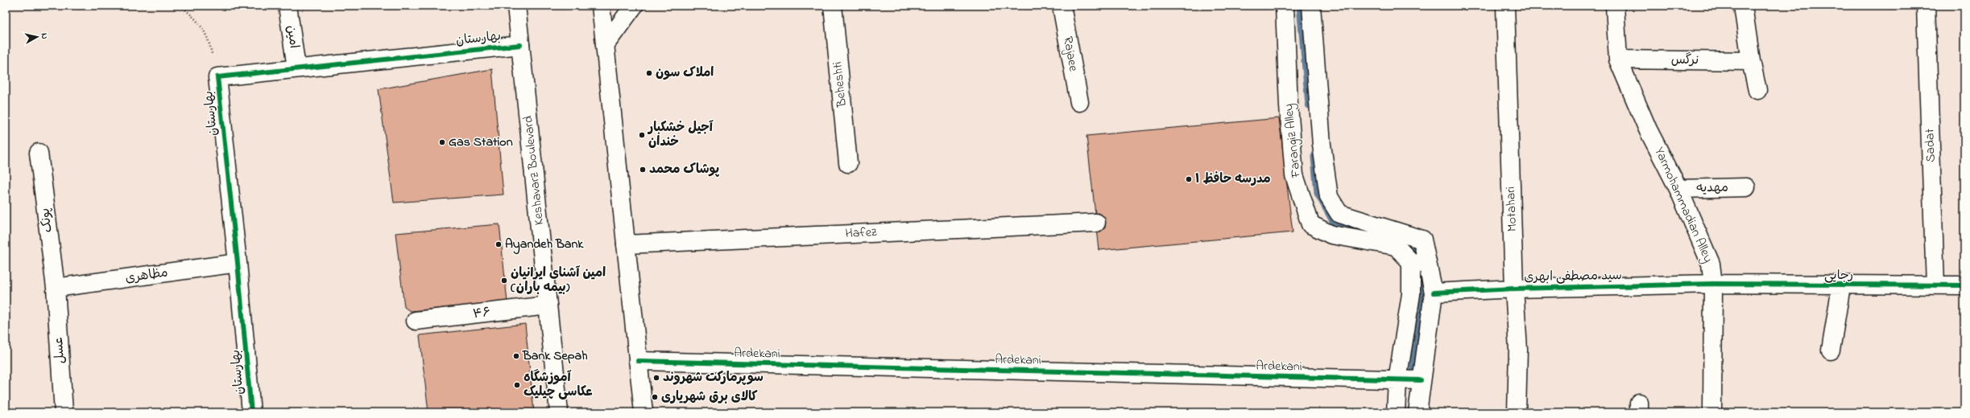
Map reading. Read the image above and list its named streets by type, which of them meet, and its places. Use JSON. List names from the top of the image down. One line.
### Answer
{"streets":{"street":["امین","بهارستان","Rajaee","نرگس","Beheshti","Farangiz Alley","Sadat","Keshavarz Boulevard","مهدیه","Yarmohammadian Alley","Motahari","پونک","Hafez","مظاهری","رجایی","سید مصطفی ابهری","۴۶","عسل","Ardekani"]},"crossings":[["امین","بهارستان"],["بهارستان","Keshavarz Boulevard"],["بهارستان","مظاهری"],["نرگس","Yarmohammadian Alley"],["Farangiz Alley","Ardekani"],["Sadat","رجایی"],["Keshavarz Boulevard","۴۶"],["مهدیه","Yarmohammadian Alley"],["Yarmohammadian Alley","رجایی"],["Yarmohammadian Alley","سید مصطفی ابهری"],["Motahari","سید مصطفی ابهری"],["پونک","مظاهری"],["پونک","عسل"],["مظاهری","عسل"],["رجایی","سید مصطفی ابهری"]],"places":["املاک سون","آجیل خشکبار خندان","Gas Station","پوشاک محمد","مدرسه حافظ ۱","Ayandeh Bank","امین آشنای ایرانیان (بیمه باران)","Bank Sepah","سوپرمارکت شهروند","آموزشگاه عکاسی چیلیک","کالای برق شهریاری"],"north":"right"}
